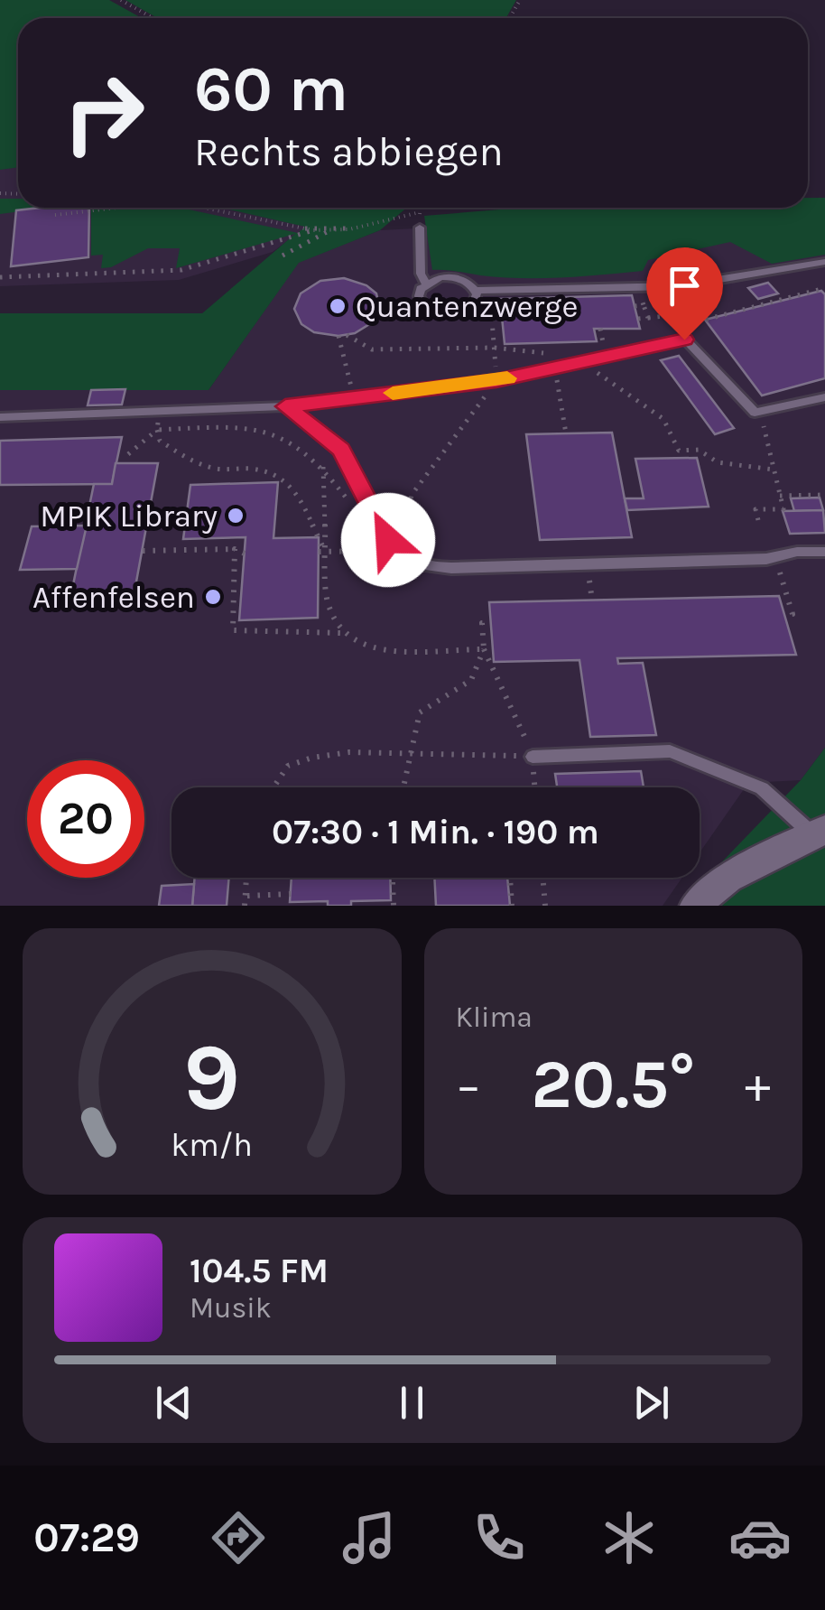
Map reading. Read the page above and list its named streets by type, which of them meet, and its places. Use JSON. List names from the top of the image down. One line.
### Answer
{"places":["Quantenzwerge","MPIK Library","Affenfelsen"],"page":{"turn":["60 m","Rechts abbiegen"],"limit":"20","trip":"07:30 · 1 Min. · 190 m","tile":"Klima","heat":["−","20.5°","+"],"song":["104.5 FM","Musik"],"tabs":"07:29","gauge":["9","km/h"]}}
